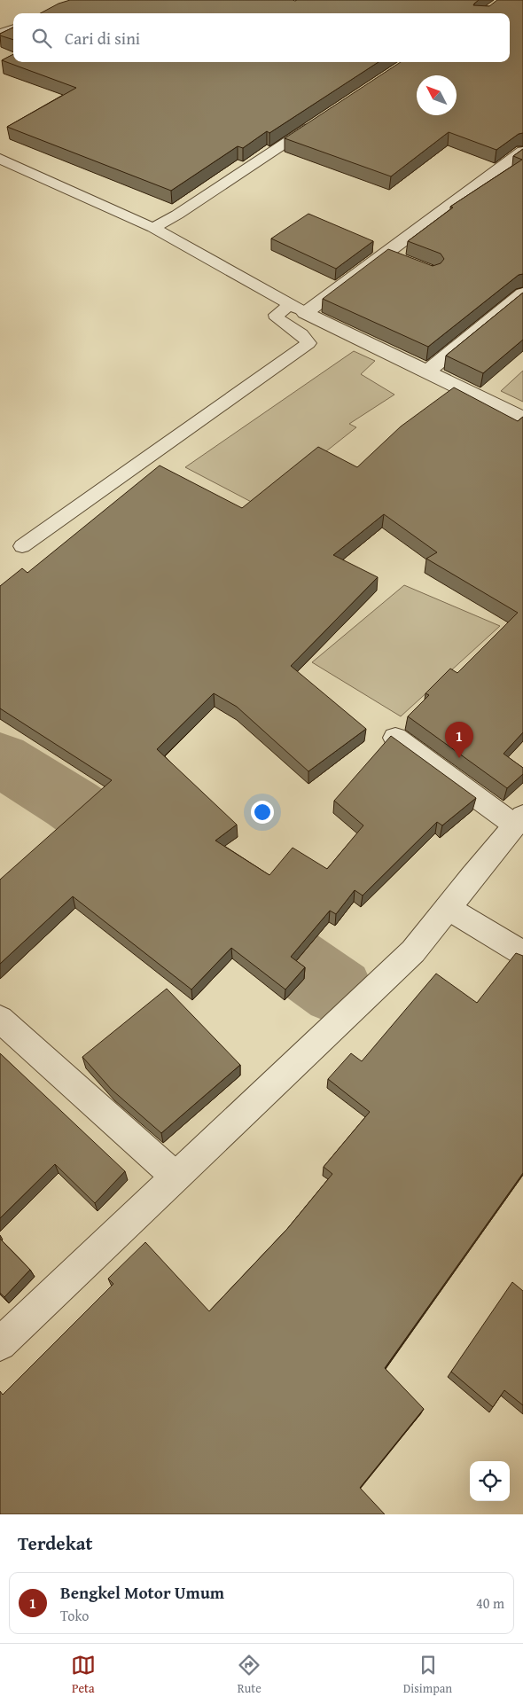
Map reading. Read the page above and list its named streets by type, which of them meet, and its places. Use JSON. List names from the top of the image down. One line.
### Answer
{"north":"top left","page":{"search":"Cari di sini","pins":"1","heading":"Terdekat","list":[{"mark":"1","name":"Bengkel Motor Umum","note":"Toko","value":"40 m"}],"nav":["Peta","Rute","Disimpan"]}}
